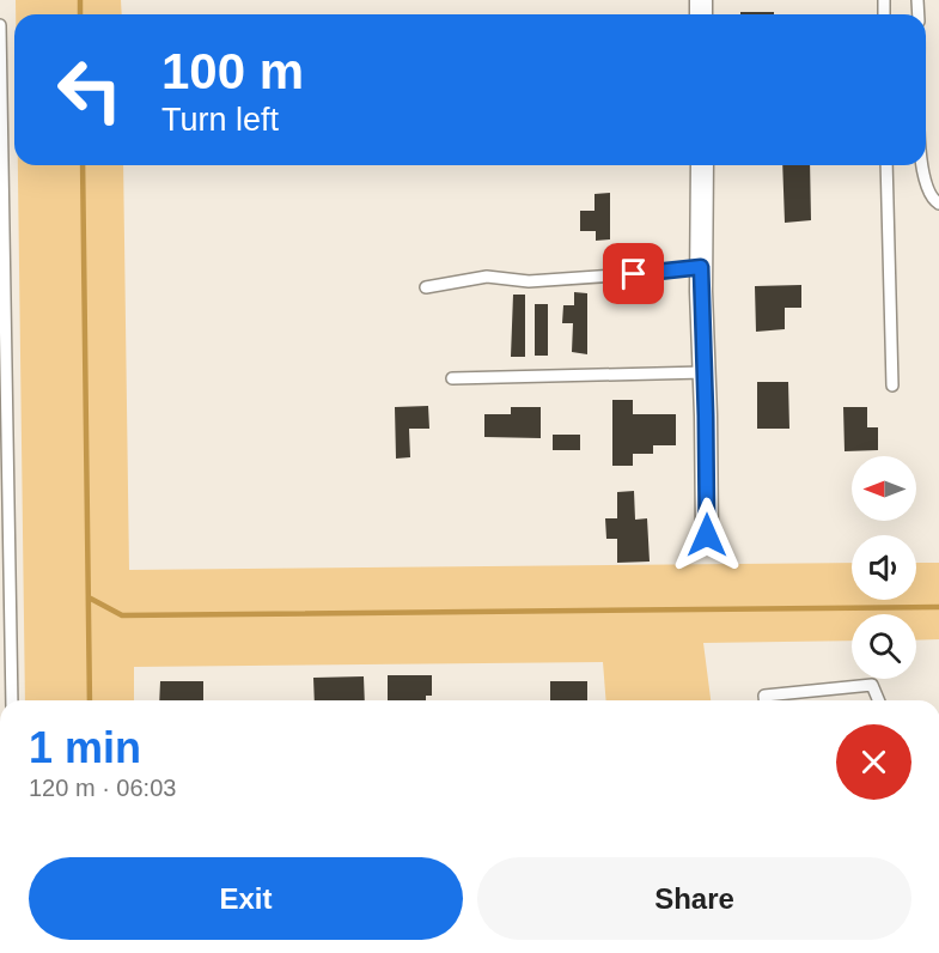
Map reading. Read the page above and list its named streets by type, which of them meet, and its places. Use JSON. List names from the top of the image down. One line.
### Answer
{"north":"left","page":{"turn":["100 m","Turn left"],"heading":["1 min","120 m · 06:03"],"buttons":["Exit","Share"]}}
